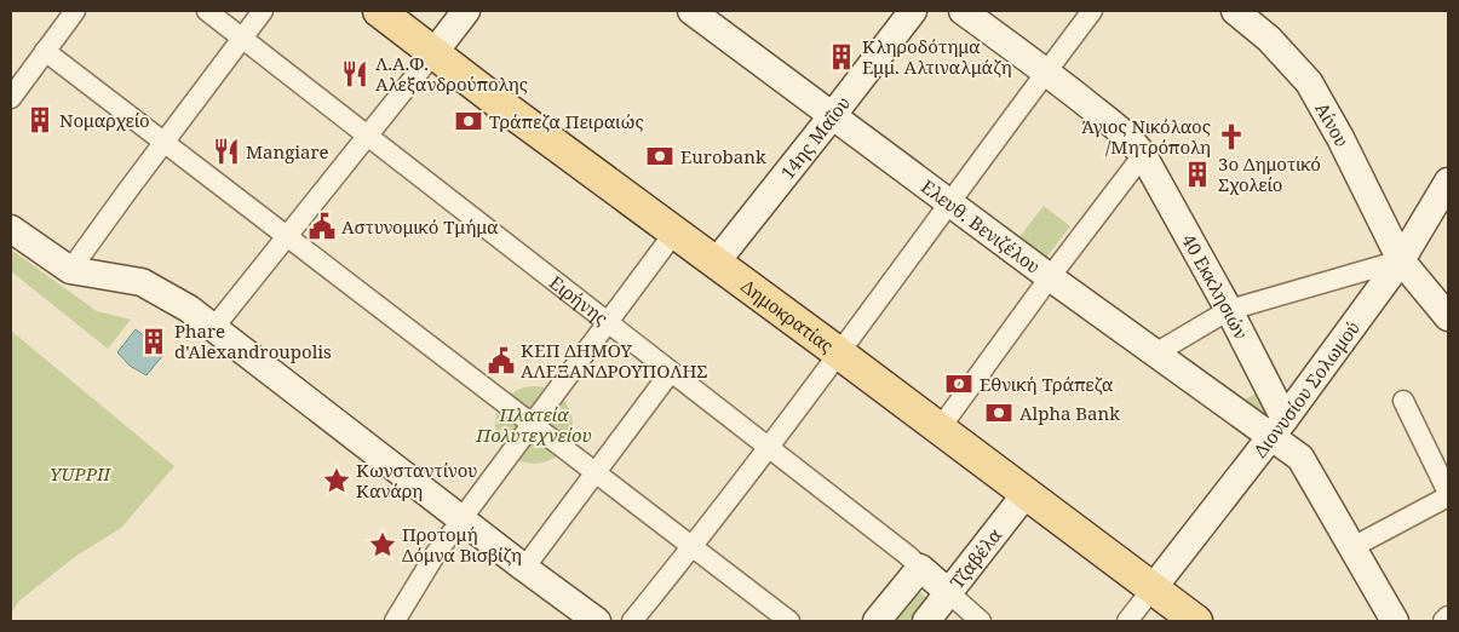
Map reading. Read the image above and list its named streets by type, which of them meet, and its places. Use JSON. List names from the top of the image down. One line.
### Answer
{"streets":{"main road":["Δημοκρατίας"],"street":["Αίνου","14ης Μαΐου","Ελευθ. Βενιζέλου","40 Εκκλησιών","Ειρήνης","Διονυσίου Σολωμού","Τζαβέλα"]},"crossings":[["Αίνου","Διονυσίου Σολωμού"],["14ης Μαΐου","Ελευθ. Βενιζέλου"],["14ης Μαΐου","Δημοκρατίας"],["Ελευθ. Βενιζέλου","40 Εκκλησιών"],["Ελευθ. Βενιζέλου","Διονυσίου Σολωμού"],["40 Εκκλησιών","Διονυσίου Σολωμού"],["Ειρήνης","Τζαβέλα"],["Δημοκρατίας","Διονυσίου Σολωμού"],["Δημοκρατίας","Τζαβέλα"]],"parks":["Πλατεία Πολυτεχνείου","YUPPII"],"places":{"building":["Κληροδότημα Εμμ. Αλτιναλμάζη","Νομαρχείο","3ο Δημοτικό Σχολείο","Phare d'Alexandroupolis"],"restaurant":["Λ.Α.Φ. Αλεξανδρούπολης","Mangiare"],"bank":["Τράπεζα Πειραιώς","Eurobank","Εθνική Τράπεζα","Alpha Bank"],"church":["Άγιος Νικόλαος /Μητρόπολη"],"public building":["Αστυνομικό Τμήμα","ΚΕΠ ΔΗΜΟΥ ΑΛΕΞΑΝΔΡΟΥΠΟΛΗΣ"],"place":["Κωνσταντίνου Κανάρη","Προτομή Δόμνα Βισβίζη"]}}
